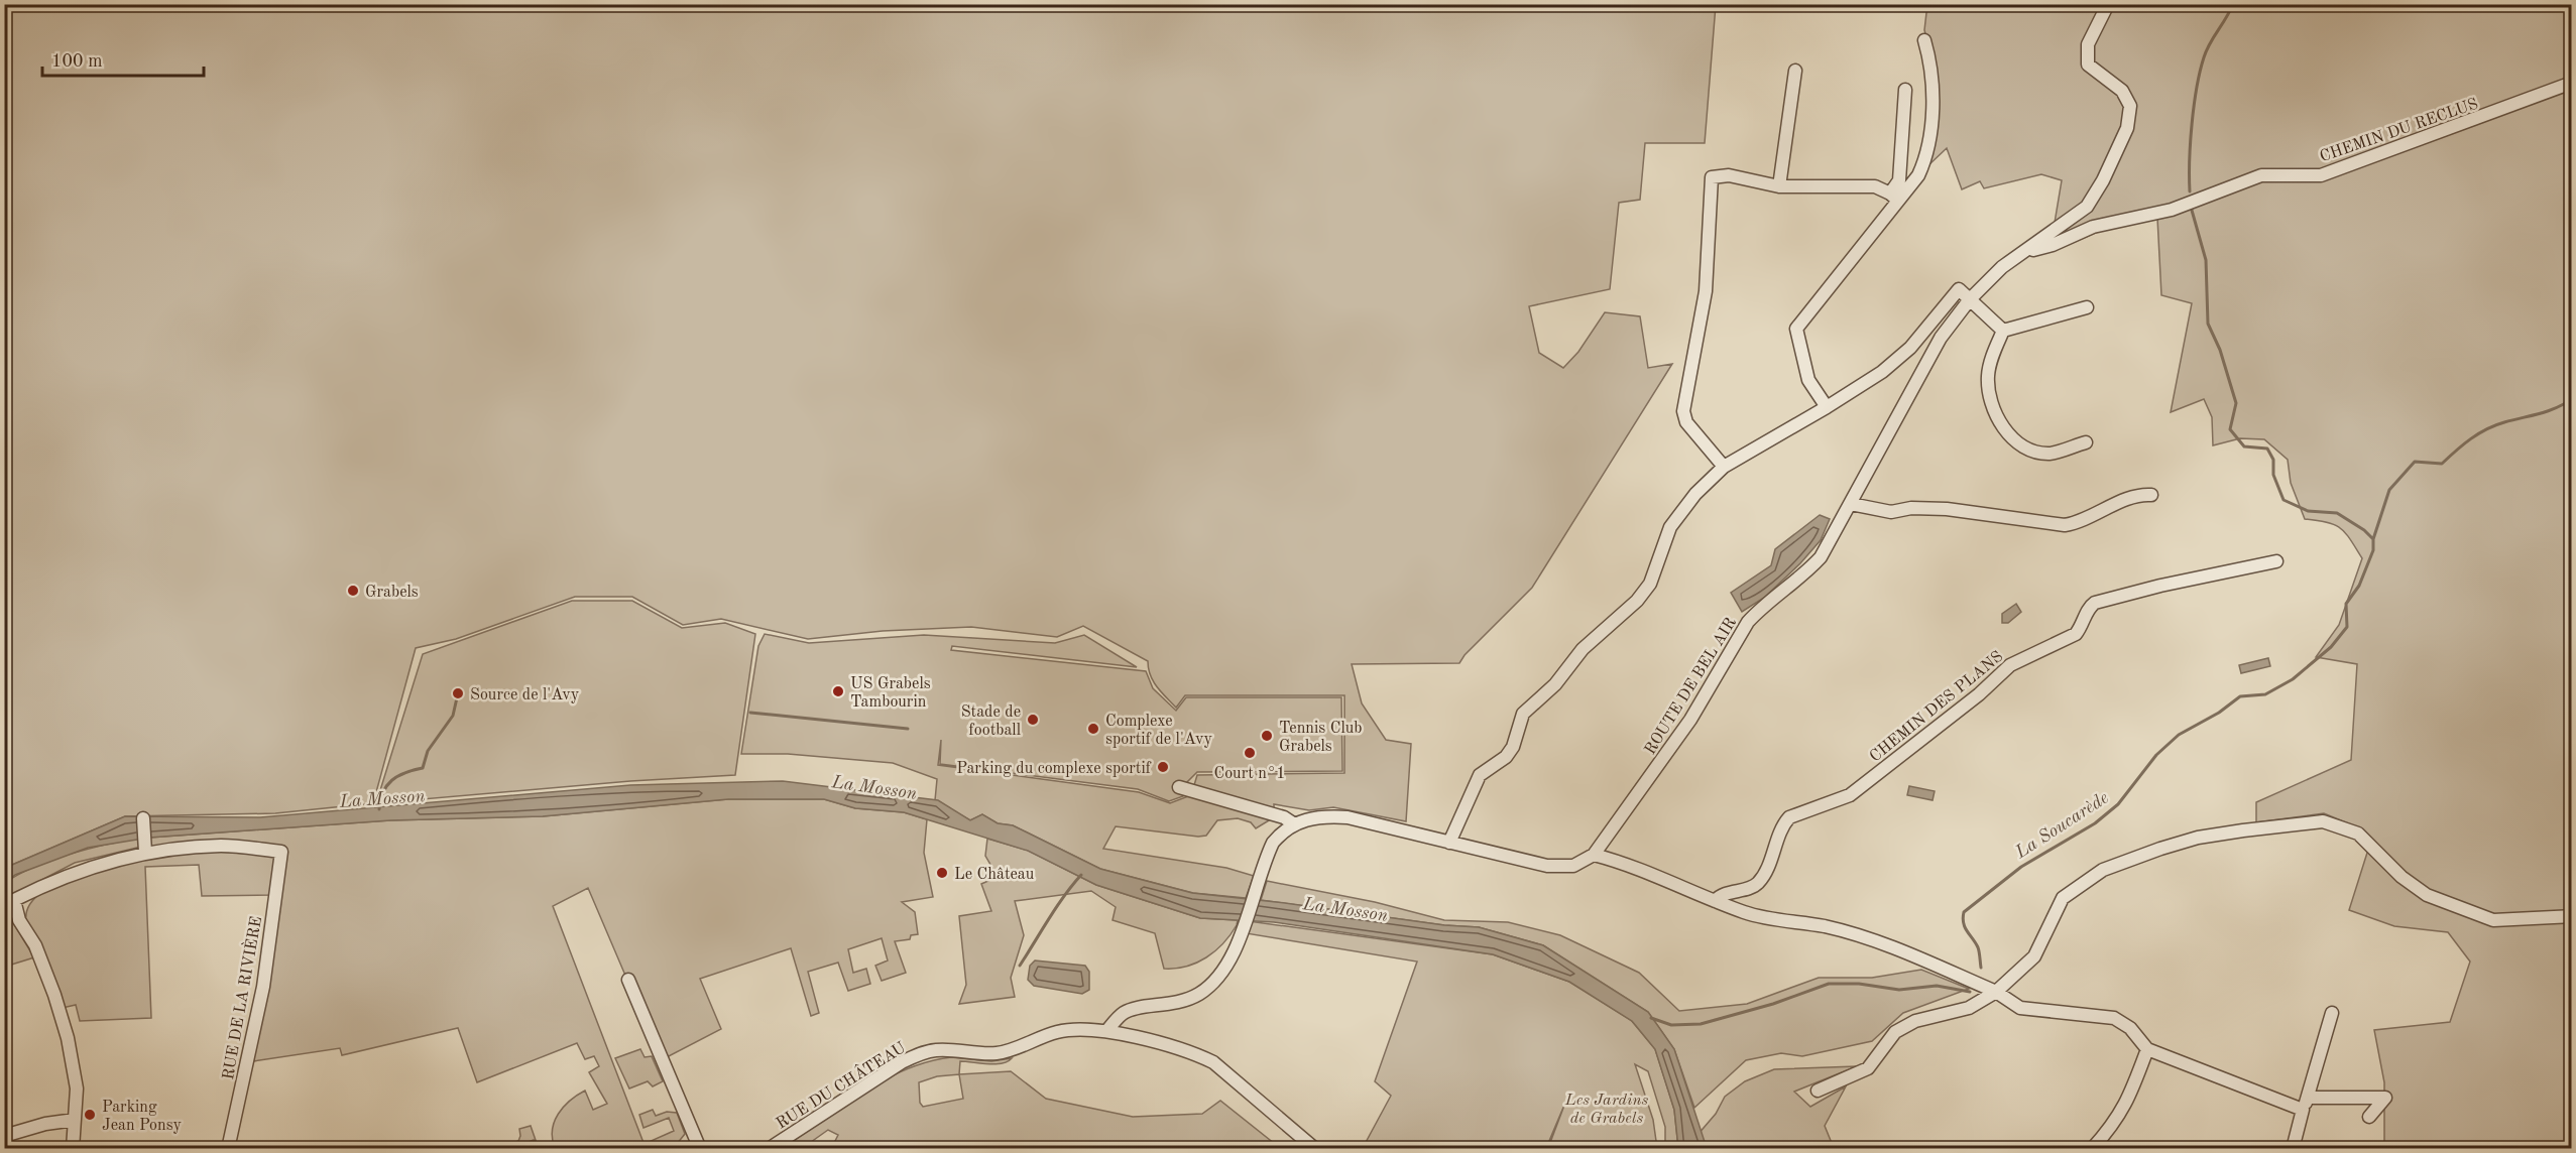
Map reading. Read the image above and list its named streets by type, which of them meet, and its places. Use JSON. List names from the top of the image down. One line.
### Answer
{"streets":{"street":["CHEMIN DU RECLUS","ROUTE DE BEL AIR","CHEMIN DES PLANS","RUE DE LA RIVIÈRE","RUE DU CHÂTEAU"]},"crossings":[["CHEMIN DU RECLUS","ROUTE DE BEL AIR"]],"water":["La Mosson","La Soucarède"],"parks":["Les Jardins de Grabels"],"places":["Grabels","US Grabels Tambourin","Source de l'Avy","Stade de football","Complexe sportif de l'Avy","Tennis Club Grabels","Court n°1","Parking du complexe sportif","Le Château","Parking Jean Ponsy"],"scale_bar":"100 m"}
